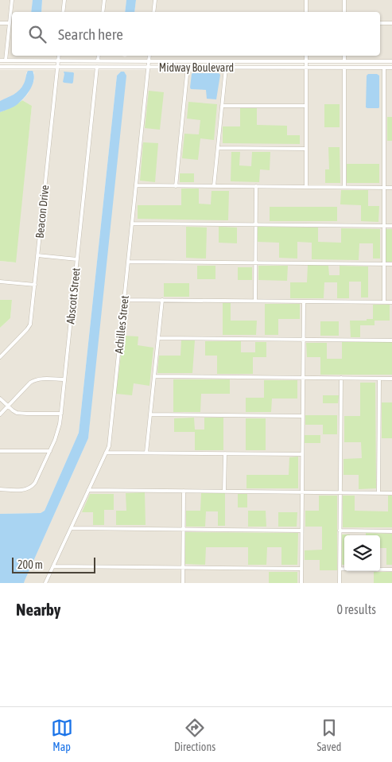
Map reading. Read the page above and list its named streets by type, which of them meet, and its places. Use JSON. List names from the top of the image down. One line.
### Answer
{"streets":{"street":["Midway Boulevard","Beacon Drive","Abscott Street","Achilles Street"]},"crossings":[["Midway Boulevard","Beacon Drive"],["Midway Boulevard","Abscott Street"],["Midway Boulevard","Achilles Street"]],"scale_bar":"200 m","page":{"search":"Search here","scale":"200 m","heading":["Nearby","0 results"],"nav":["Map","Directions","Saved"]}}
